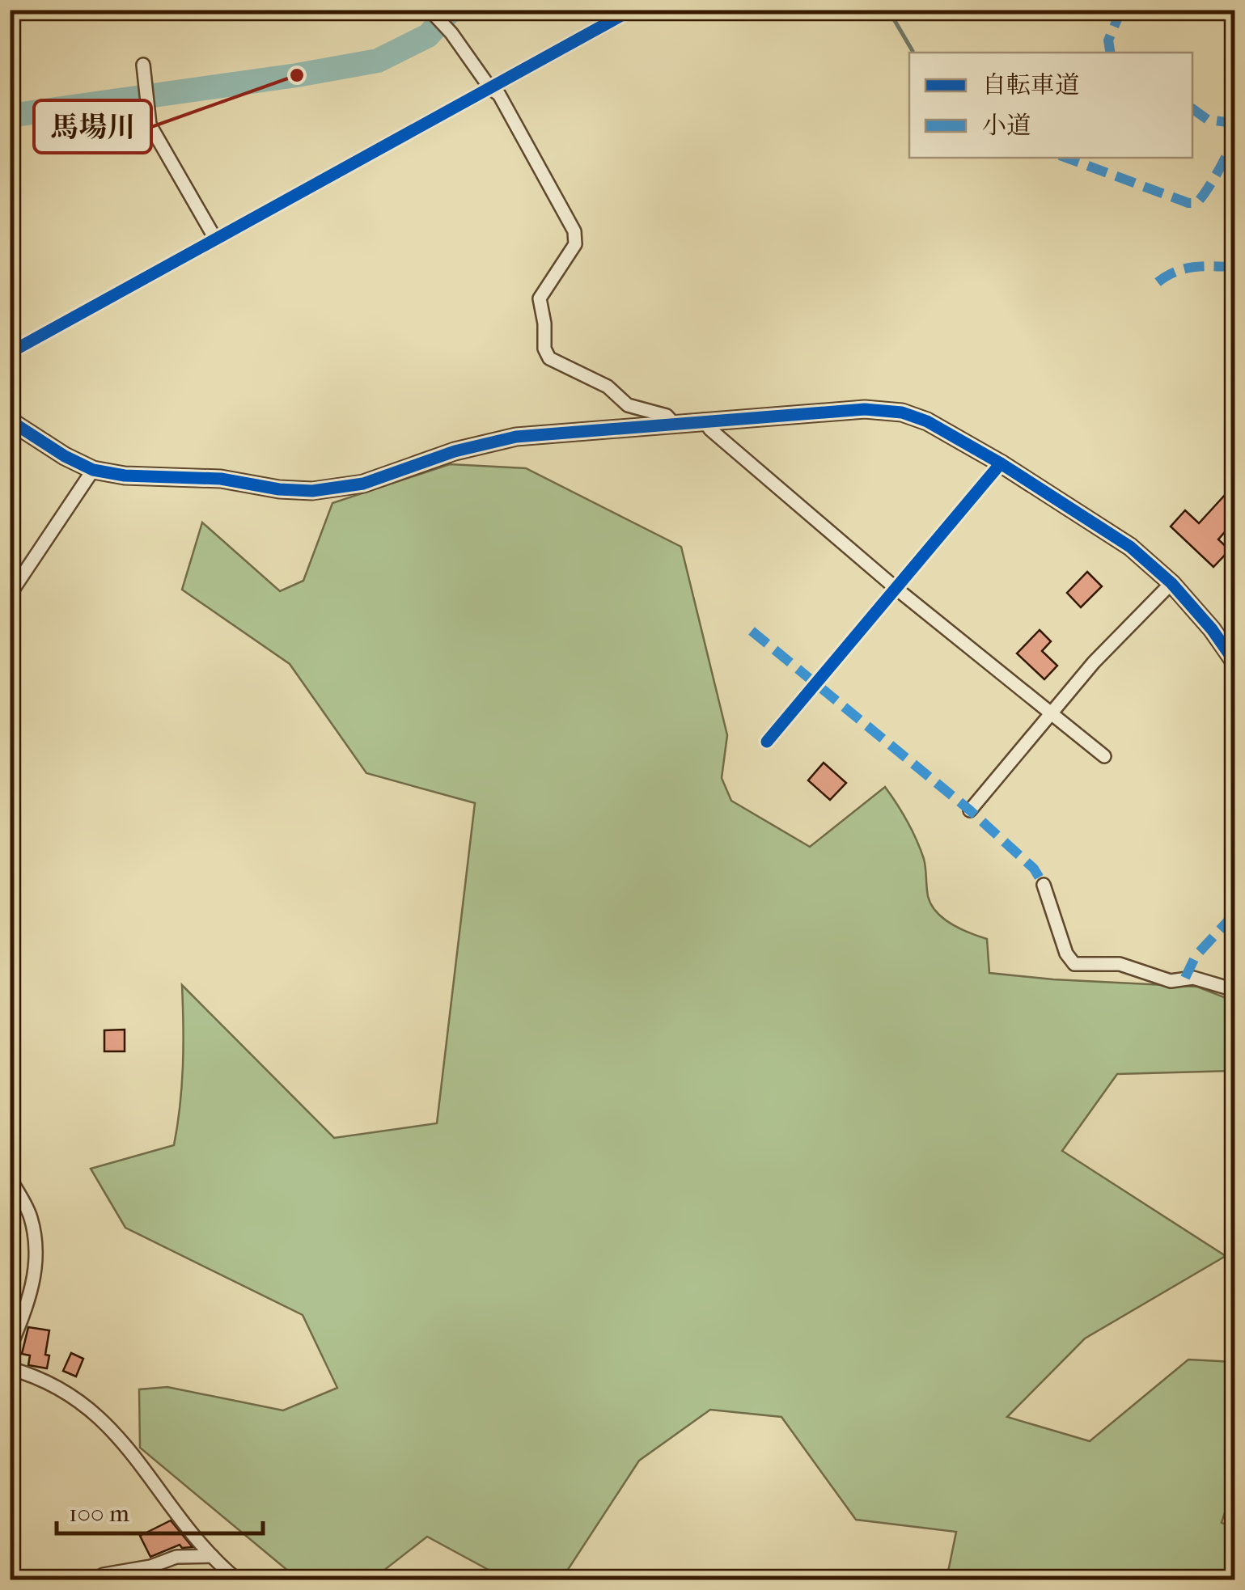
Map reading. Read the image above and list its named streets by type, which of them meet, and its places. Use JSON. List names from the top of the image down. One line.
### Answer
{"places":["馬場川"],"legend":["自転車道","小道"],"scale_bar":"100 m"}
